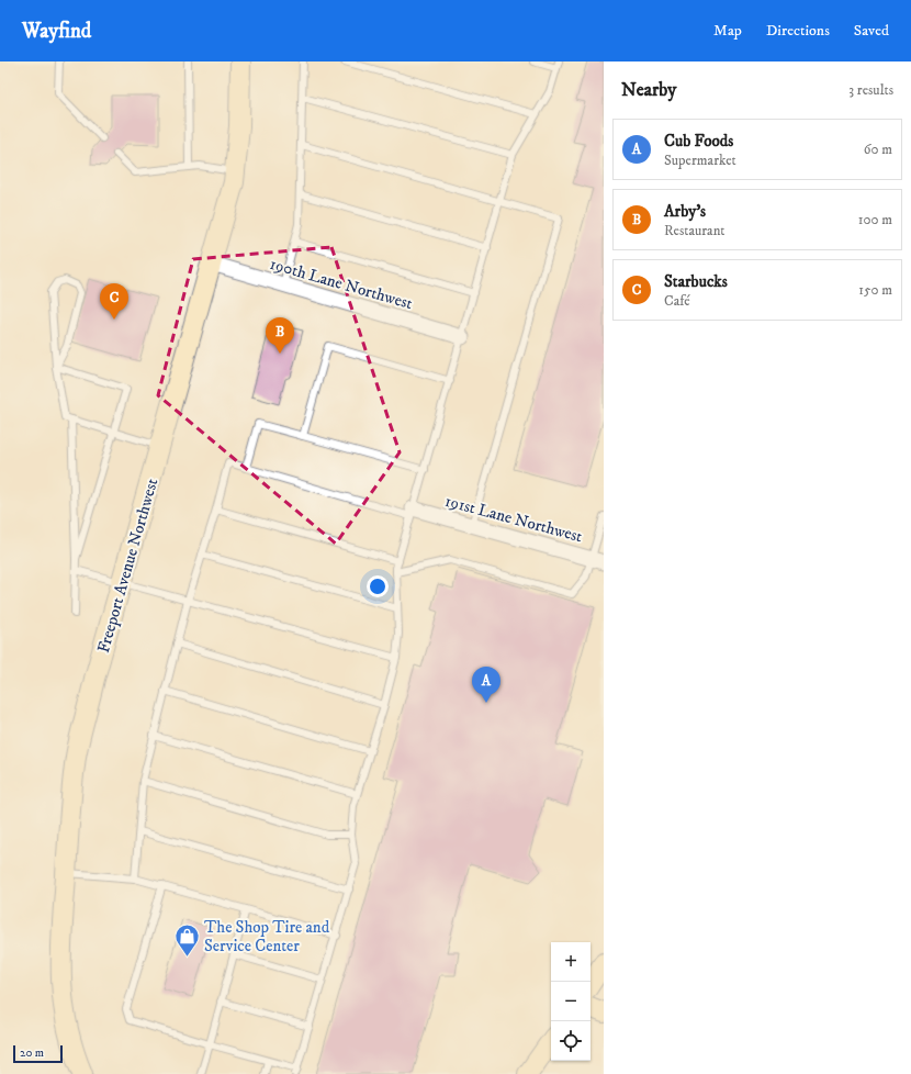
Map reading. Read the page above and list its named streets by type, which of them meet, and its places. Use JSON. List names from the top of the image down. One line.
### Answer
{"streets":{"street":["190th Lane Northwest","191st Lane Northwest","Freeport Avenue Northwest"]},"crossings":[["190th Lane Northwest","Freeport Avenue Northwest"]],"places":{"shop":["The Shop Tire and Service Center"]},"scale_bar":"20 m","page":{"header":"Wayfind","nav":["Map","Directions","Saved"],"heading":["Nearby","3 results"],"list":[{"mark":"A","name":"Cub Foods","note":"Supermarket","value":"60 m"},{"mark":"B","name":"Arby's","note":"Restaurant","value":"100 m"},{"mark":"C","name":"Starbucks","note":"Café","value":"150 m"}],"pins":["C","B","A"],"map_buttons":["+","−"],"scale":"20 m"}}
